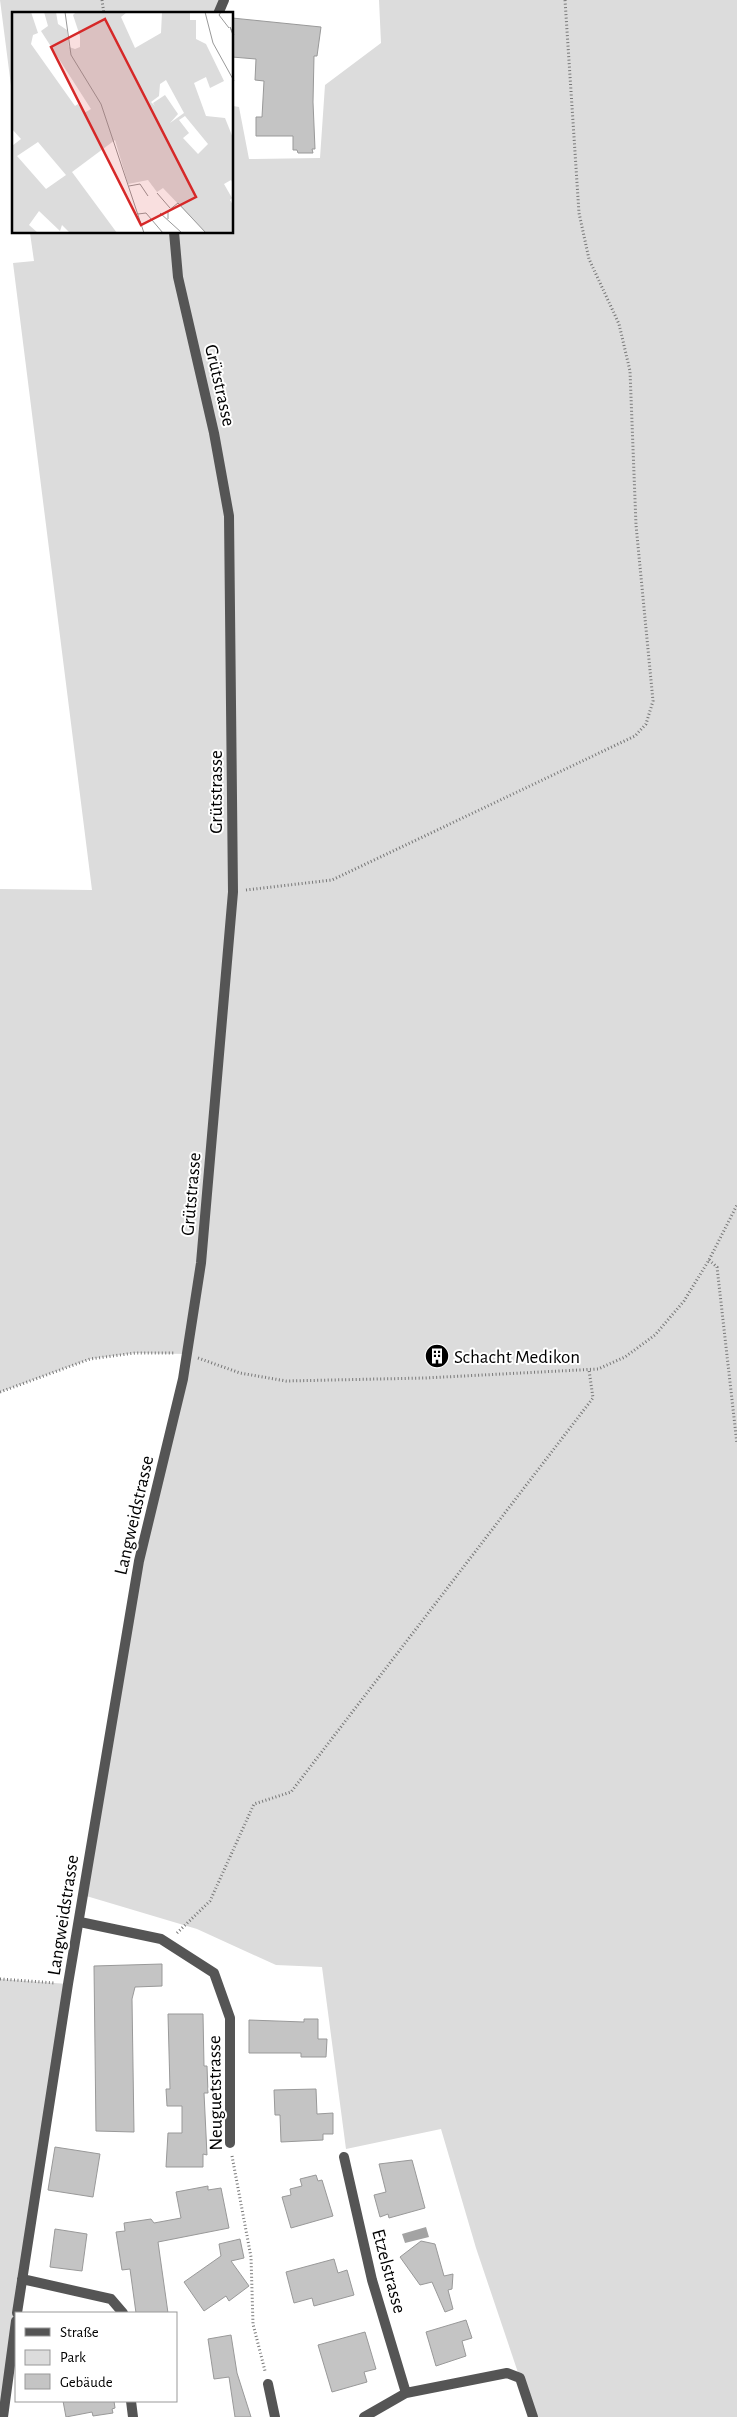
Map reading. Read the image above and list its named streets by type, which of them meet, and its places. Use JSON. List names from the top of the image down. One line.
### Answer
{"streets":{"street":["Grütstrasse","Langweidstrasse","Neuguetstrasse","Etzelstrasse"]},"crossings":[["Grütstrasse","Langweidstrasse"],["Langweidstrasse","Neuguetstrasse"]],"places":{"building":["Schacht Medikon"]},"legend":["Straße","Park","Gebäude"]}
